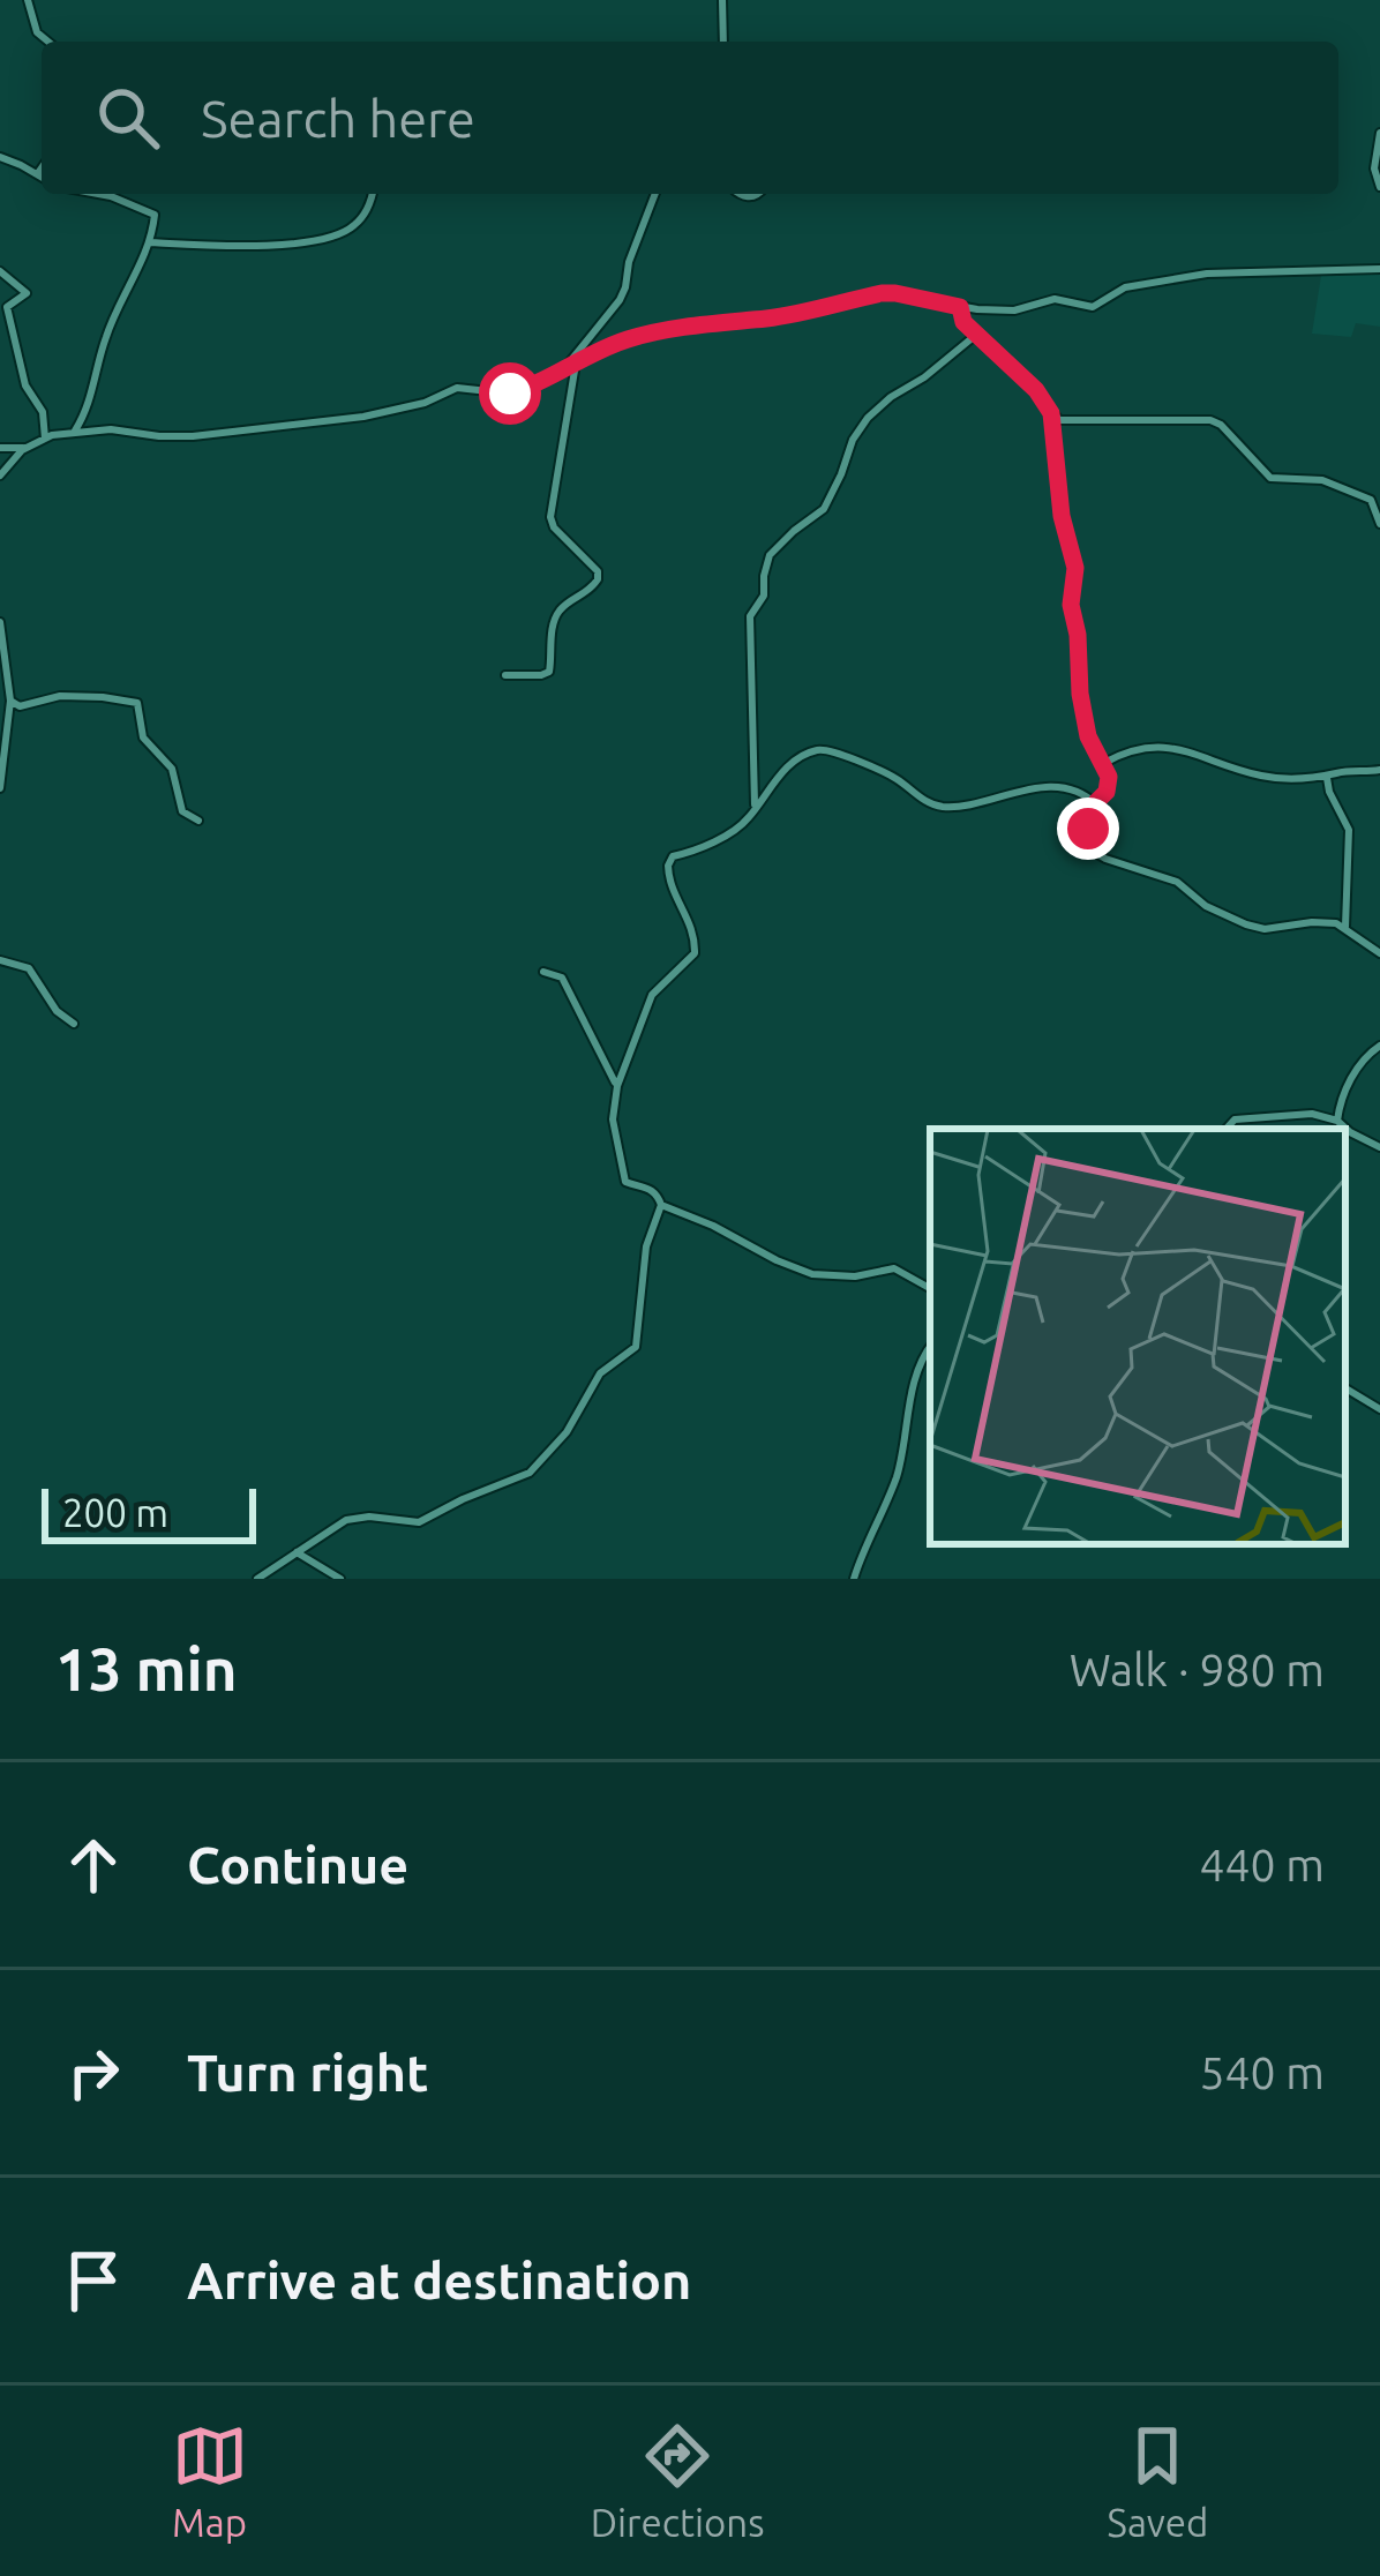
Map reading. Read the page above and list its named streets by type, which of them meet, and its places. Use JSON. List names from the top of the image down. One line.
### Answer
{"scale_bar":"200 m","page":{"search":"Search here","scale":"200 m","heading":["13 min","Walk · 980 m"],"list":[["Continue","440 m"],["Turn right","540 m"],"Arrive at destination"],"nav":["Map","Directions","Saved"]}}
